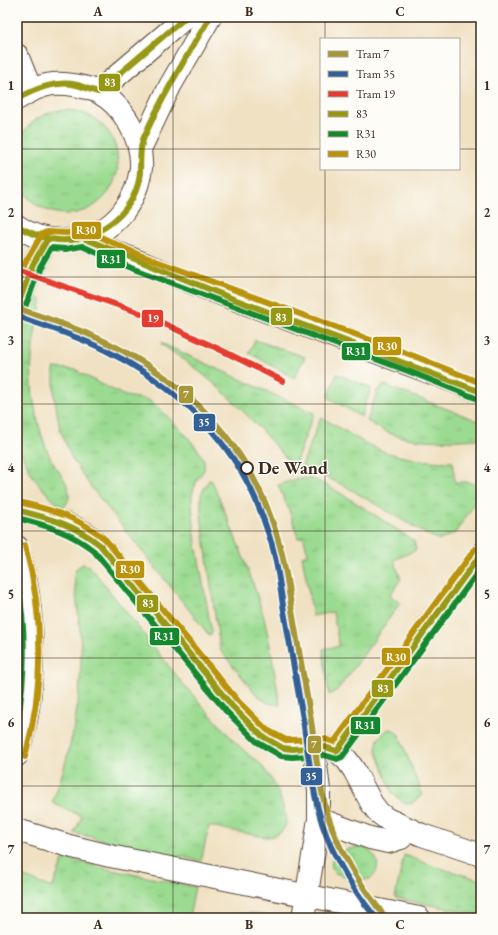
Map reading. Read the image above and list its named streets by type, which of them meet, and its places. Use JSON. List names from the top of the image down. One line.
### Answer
{"places":["De Wand"],"lines":["transit line 83","transit line R30","transit line R31","tram line 19","tram line 7","tram line 35"],"legend":["Tram 7","Tram 35","Tram 19","83","R31","R30"],"grid":{"columns":["A","B","C"],"rows":["1","2","3","4","5","6","7"]}}
